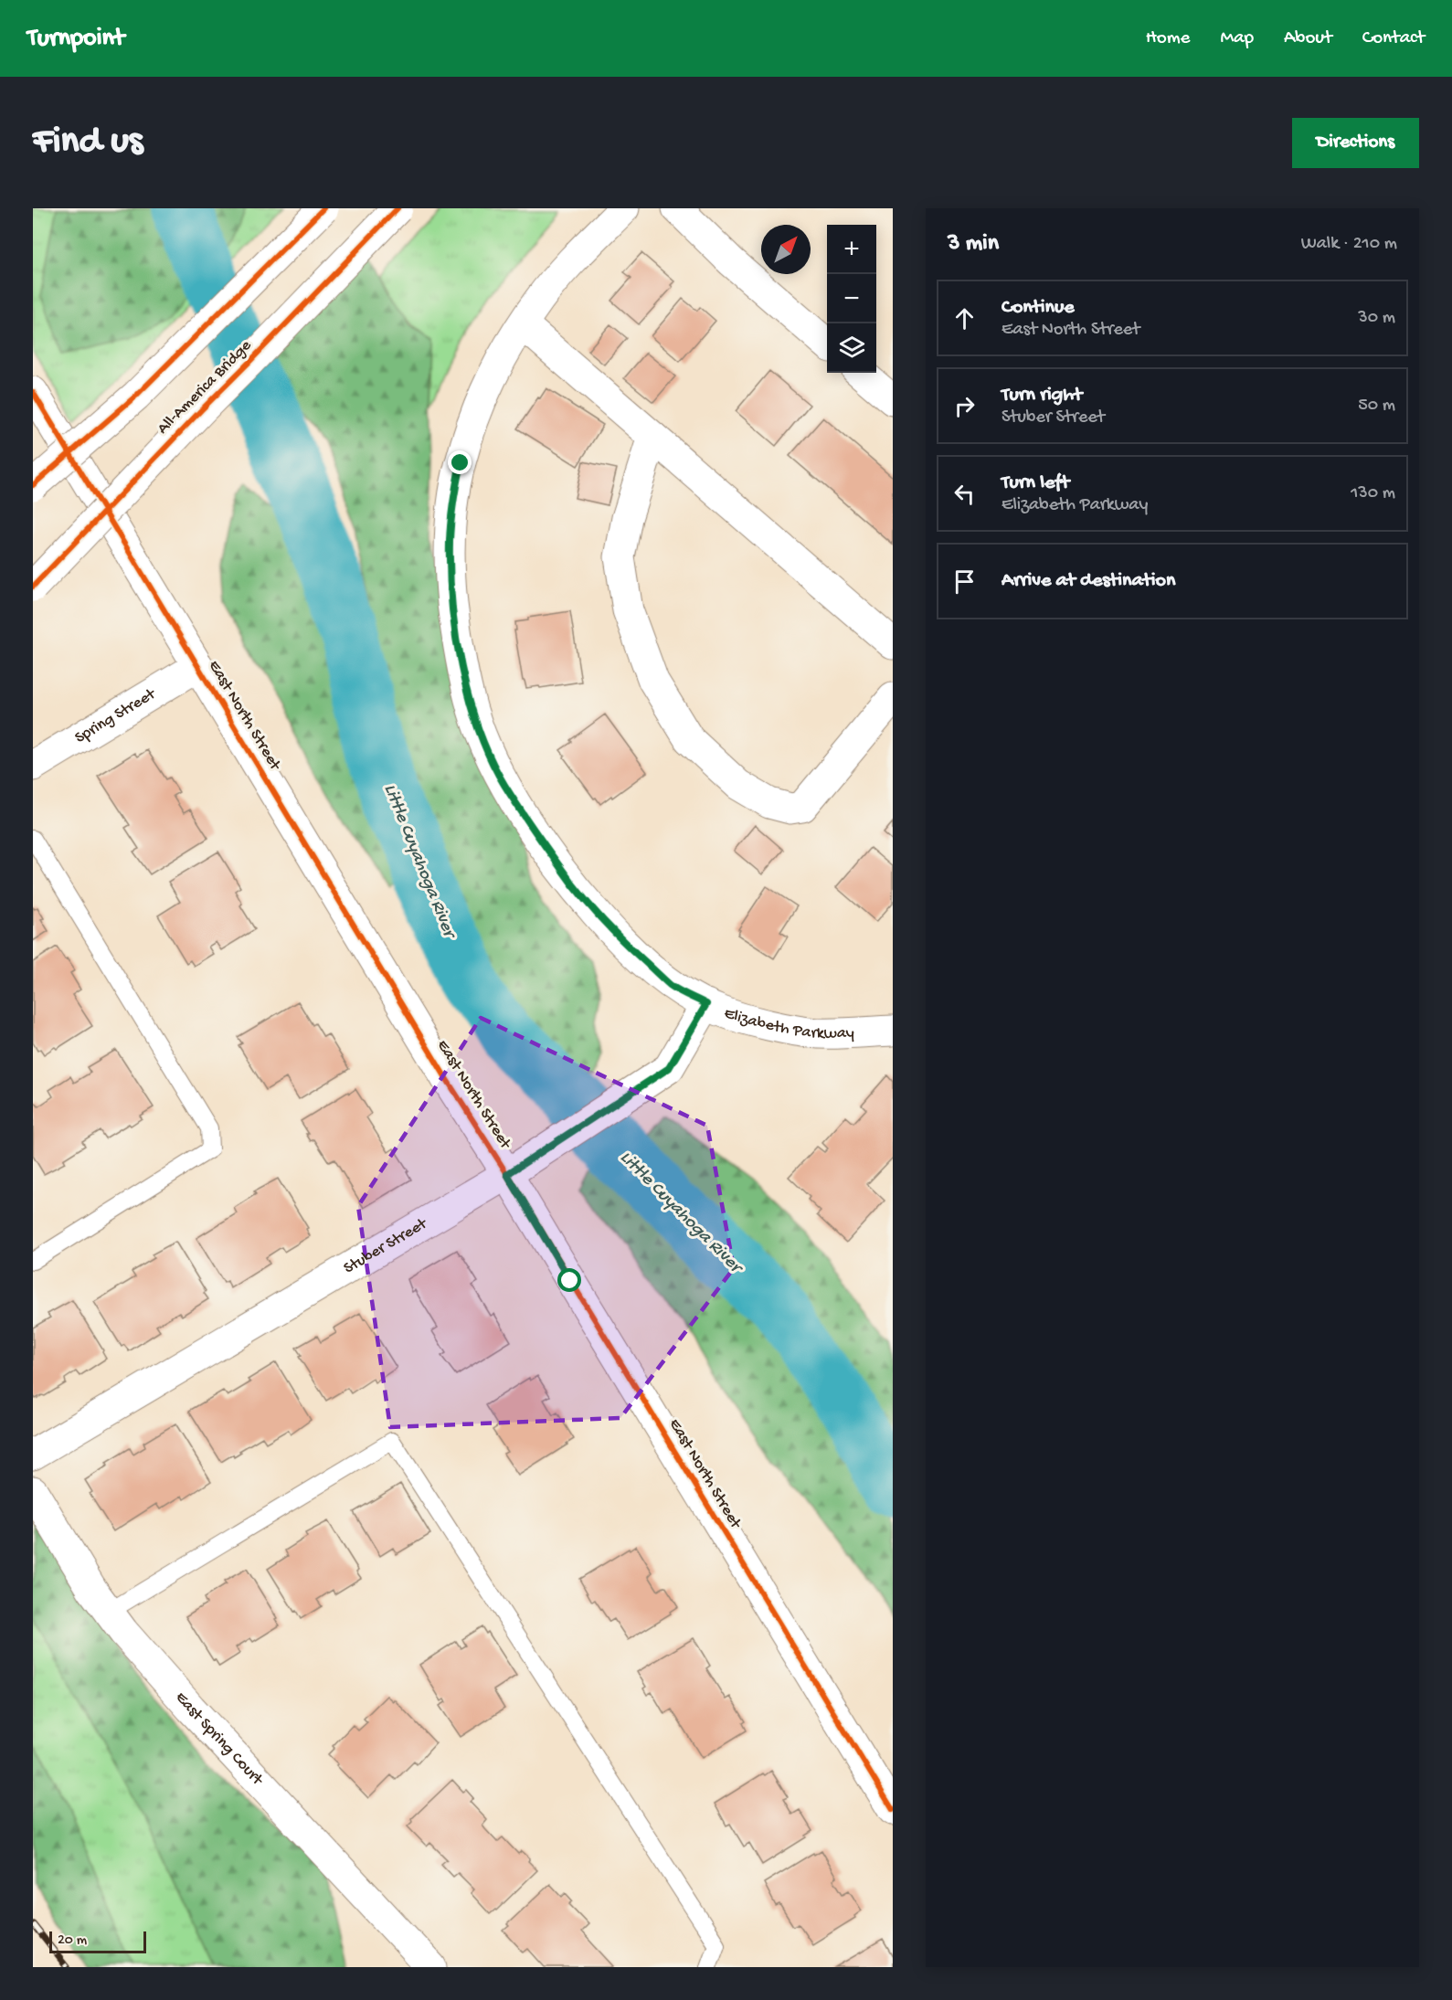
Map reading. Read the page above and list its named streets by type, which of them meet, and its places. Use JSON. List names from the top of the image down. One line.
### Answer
{"streets":{"street":["All-America Bridge","Spring Street","East North Street","Elizabeth Parkway","Stuber Street","East Spring Court"]},"crossings":[["Spring Street","East North Street"],["East North Street","Stuber Street"],["Elizabeth Parkway","Stuber Street"]],"water":["Little Cuyahoga River"],"scale_bar":"20 m","north":"top right","page":{"header":"Turnpoint","nav":["Home","Map","About","Contact"],"buttons":"Directions","title":"Find us","heading":["3 min","Walk · 210 m"],"map_buttons":["+","−"],"list":[["Continue","East North Street","30 m"],["Turn right","Stuber Street","50 m"],["Turn left","Elizabeth Parkway","130 m"],"Arrive at destination"],"scale":"20 m"}}
